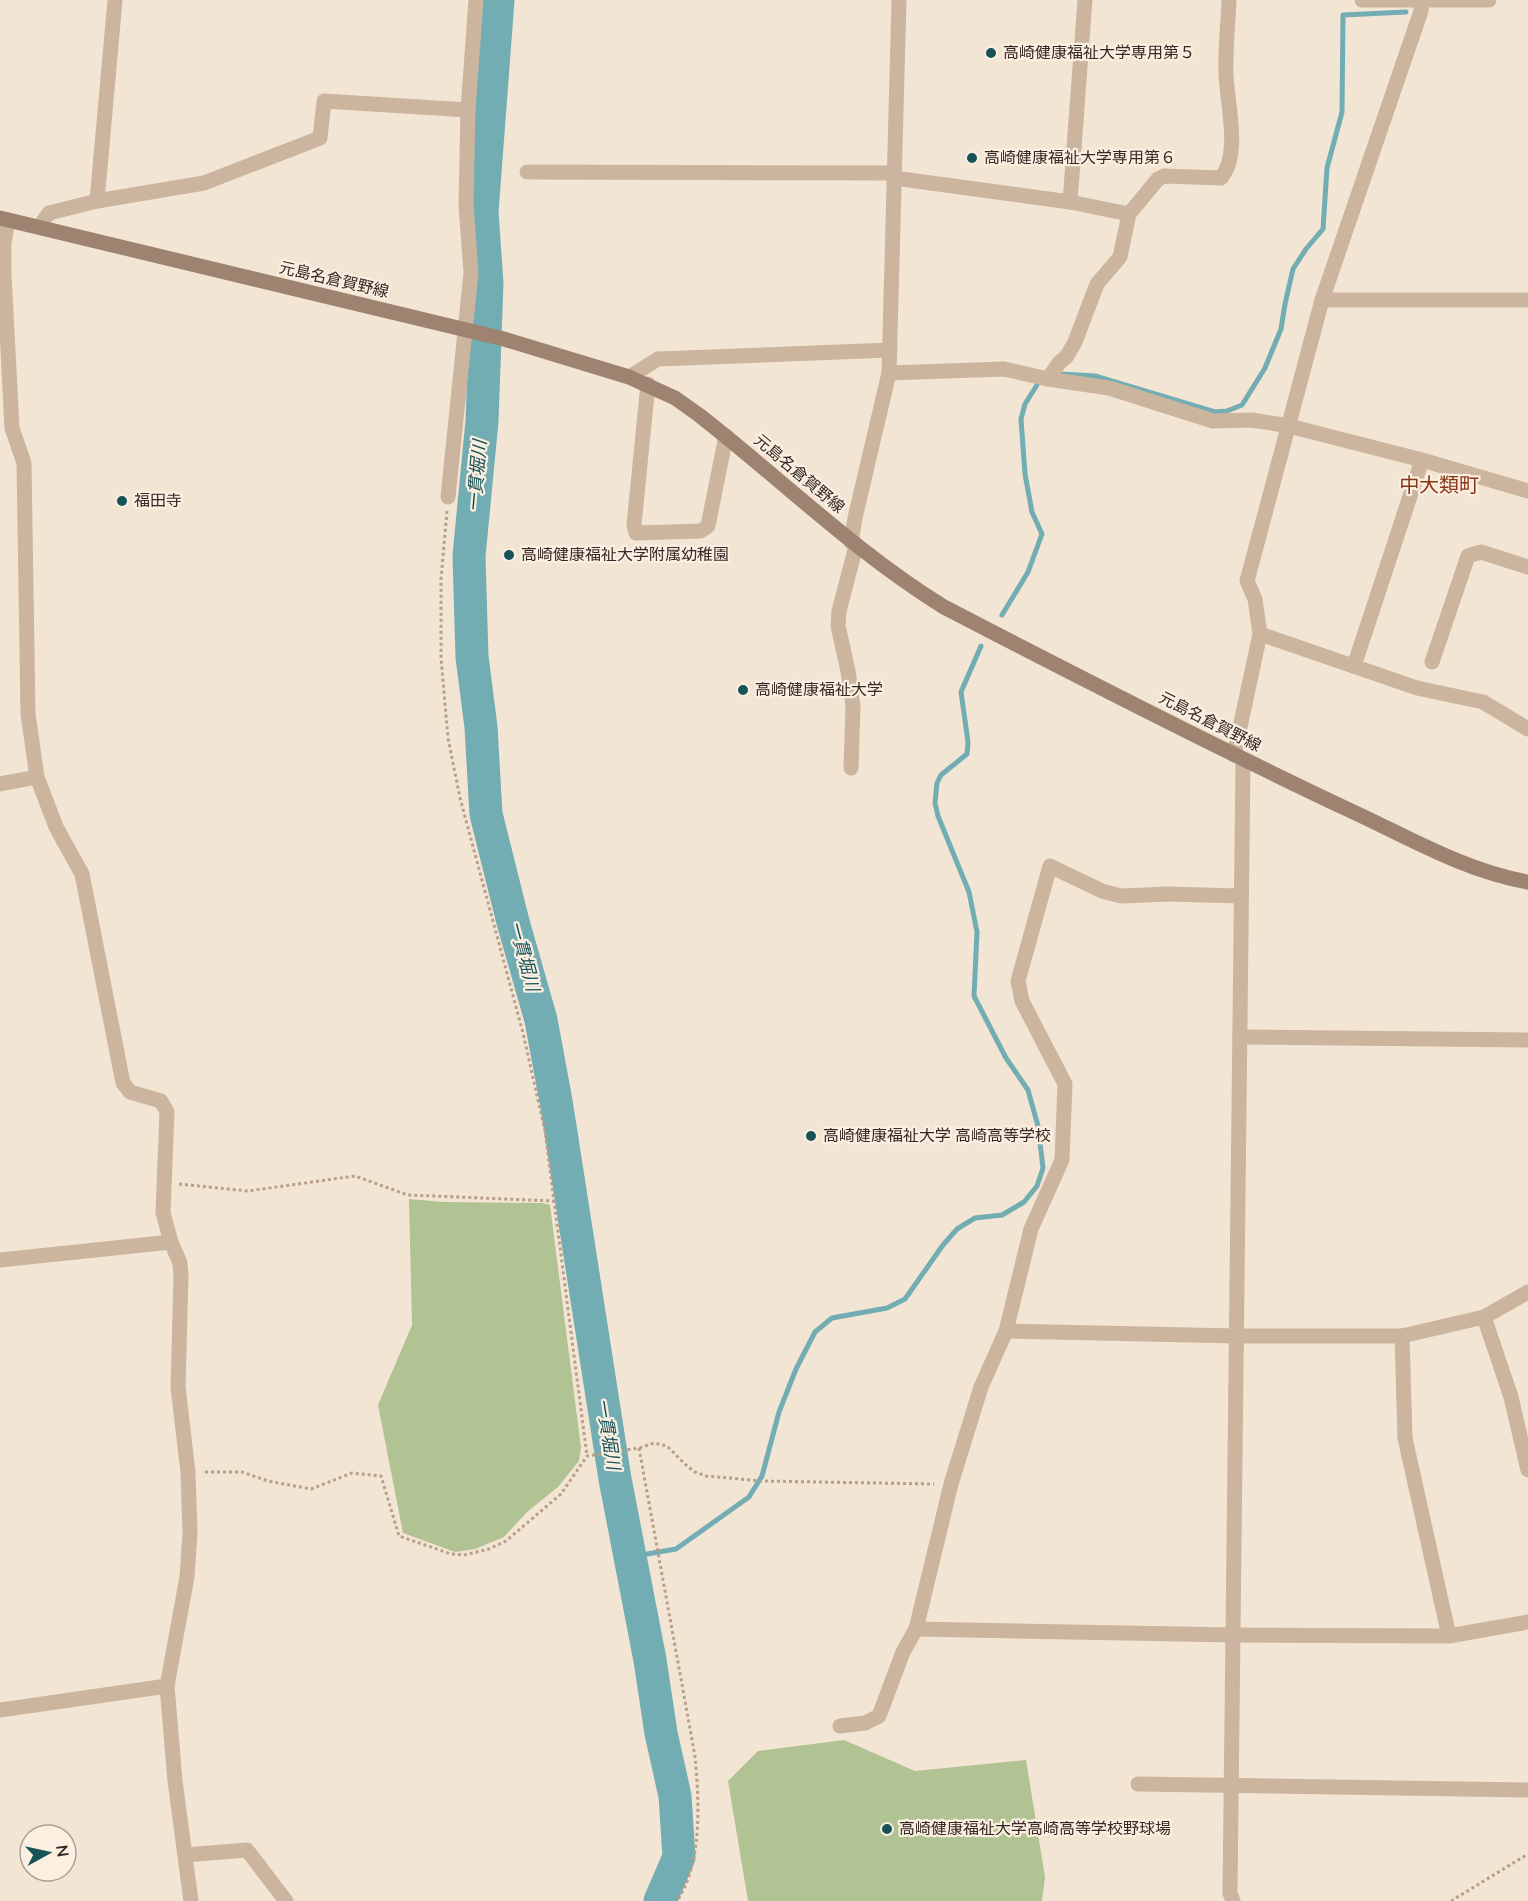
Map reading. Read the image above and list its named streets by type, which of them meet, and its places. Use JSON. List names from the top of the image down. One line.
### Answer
{"streets":{"main road":["元島名倉賀野線"]},"districts":["中大類町"],"water":["一貫堀川"],"places":["高崎健康福祉大学専用第５","高崎健康福祉大学専用第６","福田寺","高崎健康福祉大学附属幼稚園","高崎健康福祉大学","高崎健康福祉大学 高崎高等学校","高崎健康福祉大学高崎高等学校野球場"],"north":"right"}
